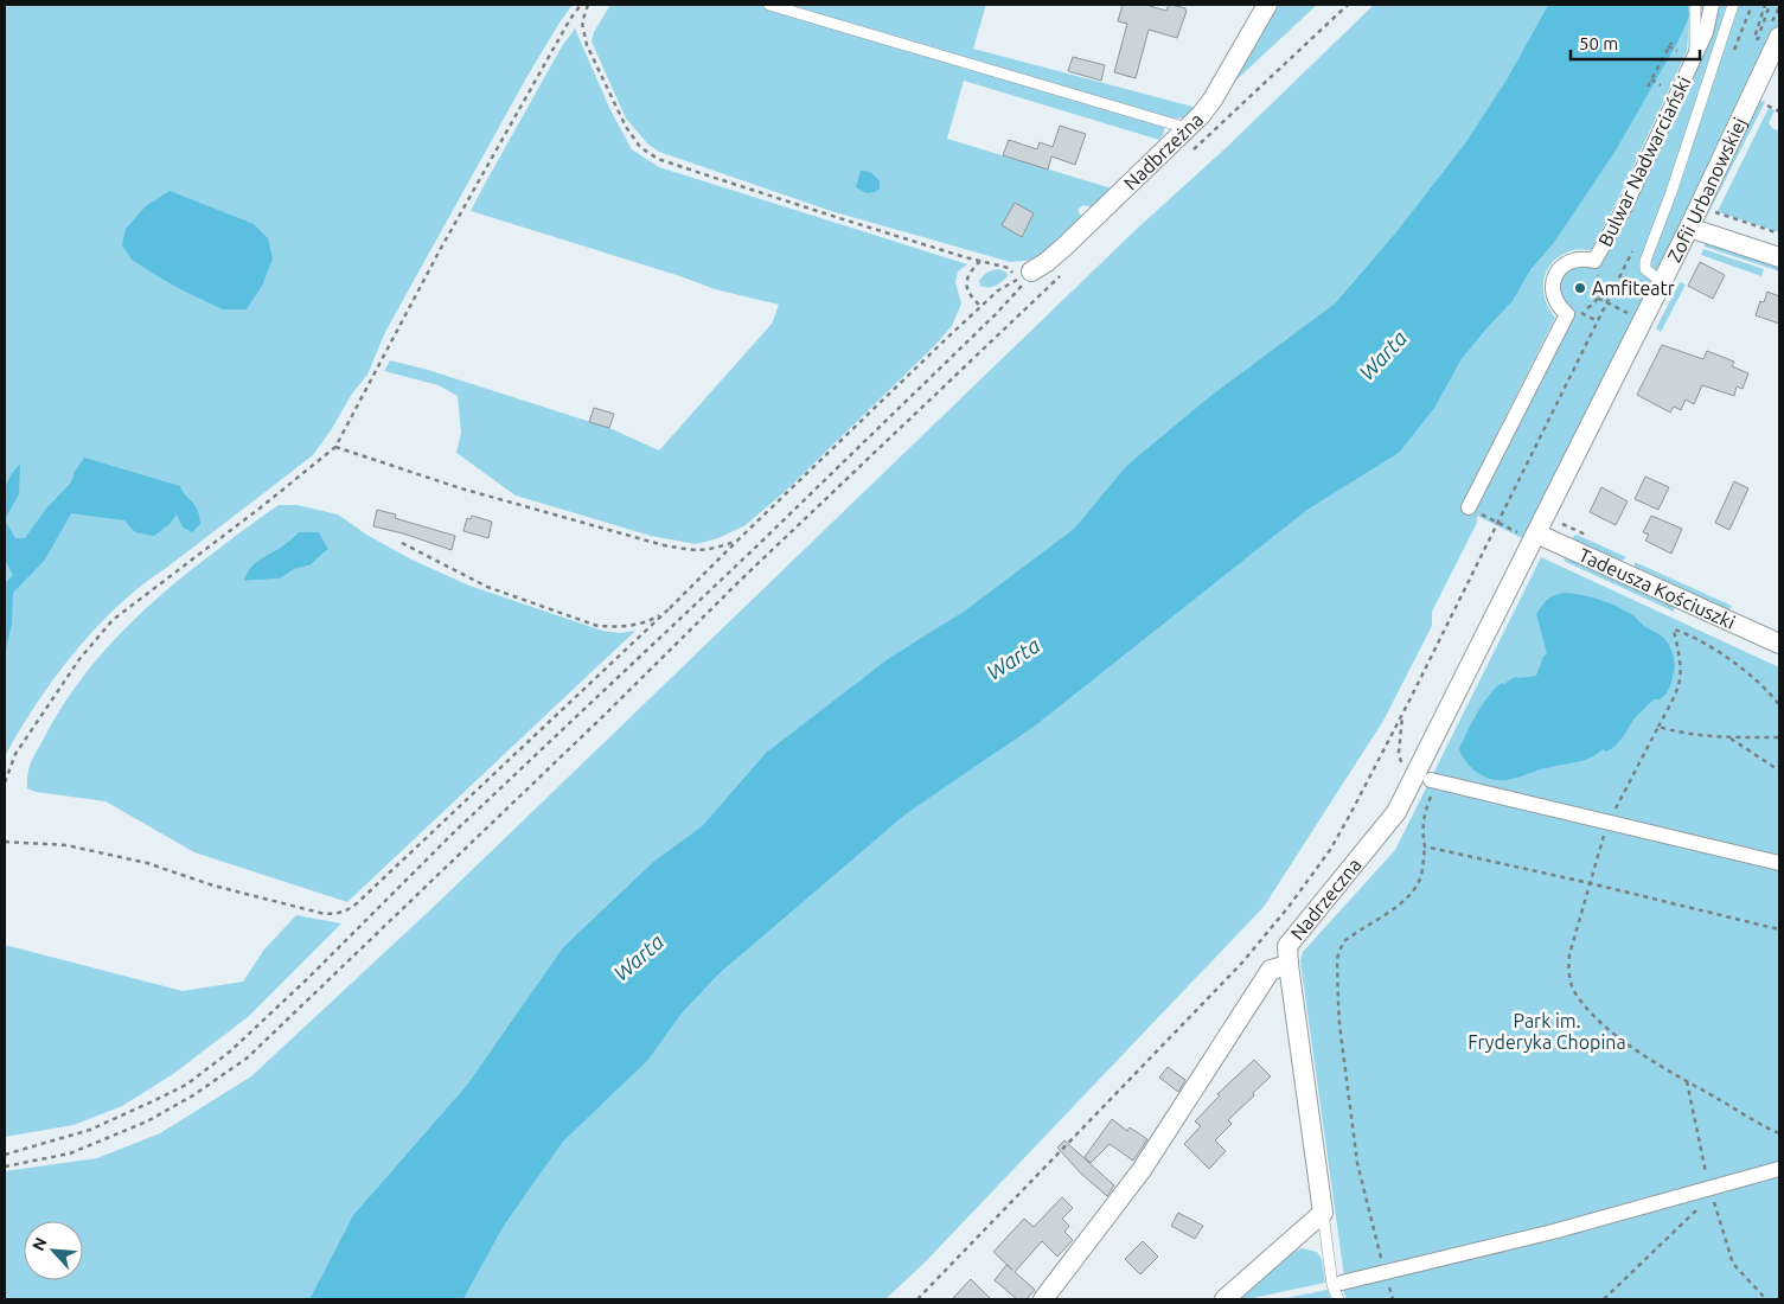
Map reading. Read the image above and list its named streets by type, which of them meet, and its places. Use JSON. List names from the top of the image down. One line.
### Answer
{"streets":{"street":["Nadbrzeżna","Bulwar Nadwarciański","Zofii Urbanowskiej","Tadeusza Kościuszki","Nadrzeczna"]},"crossings":[["Zofii Urbanowskiej","Tadeusza Kościuszki"],["Zofii Urbanowskiej","Nadrzeczna"],["Tadeusza Kościuszki","Nadrzeczna"]],"water":["Warta"],"parks":["Park im. Fryderyka Chopina"],"places":["Amfiteatr"],"scale_bar":"50 m","north":"top left"}
